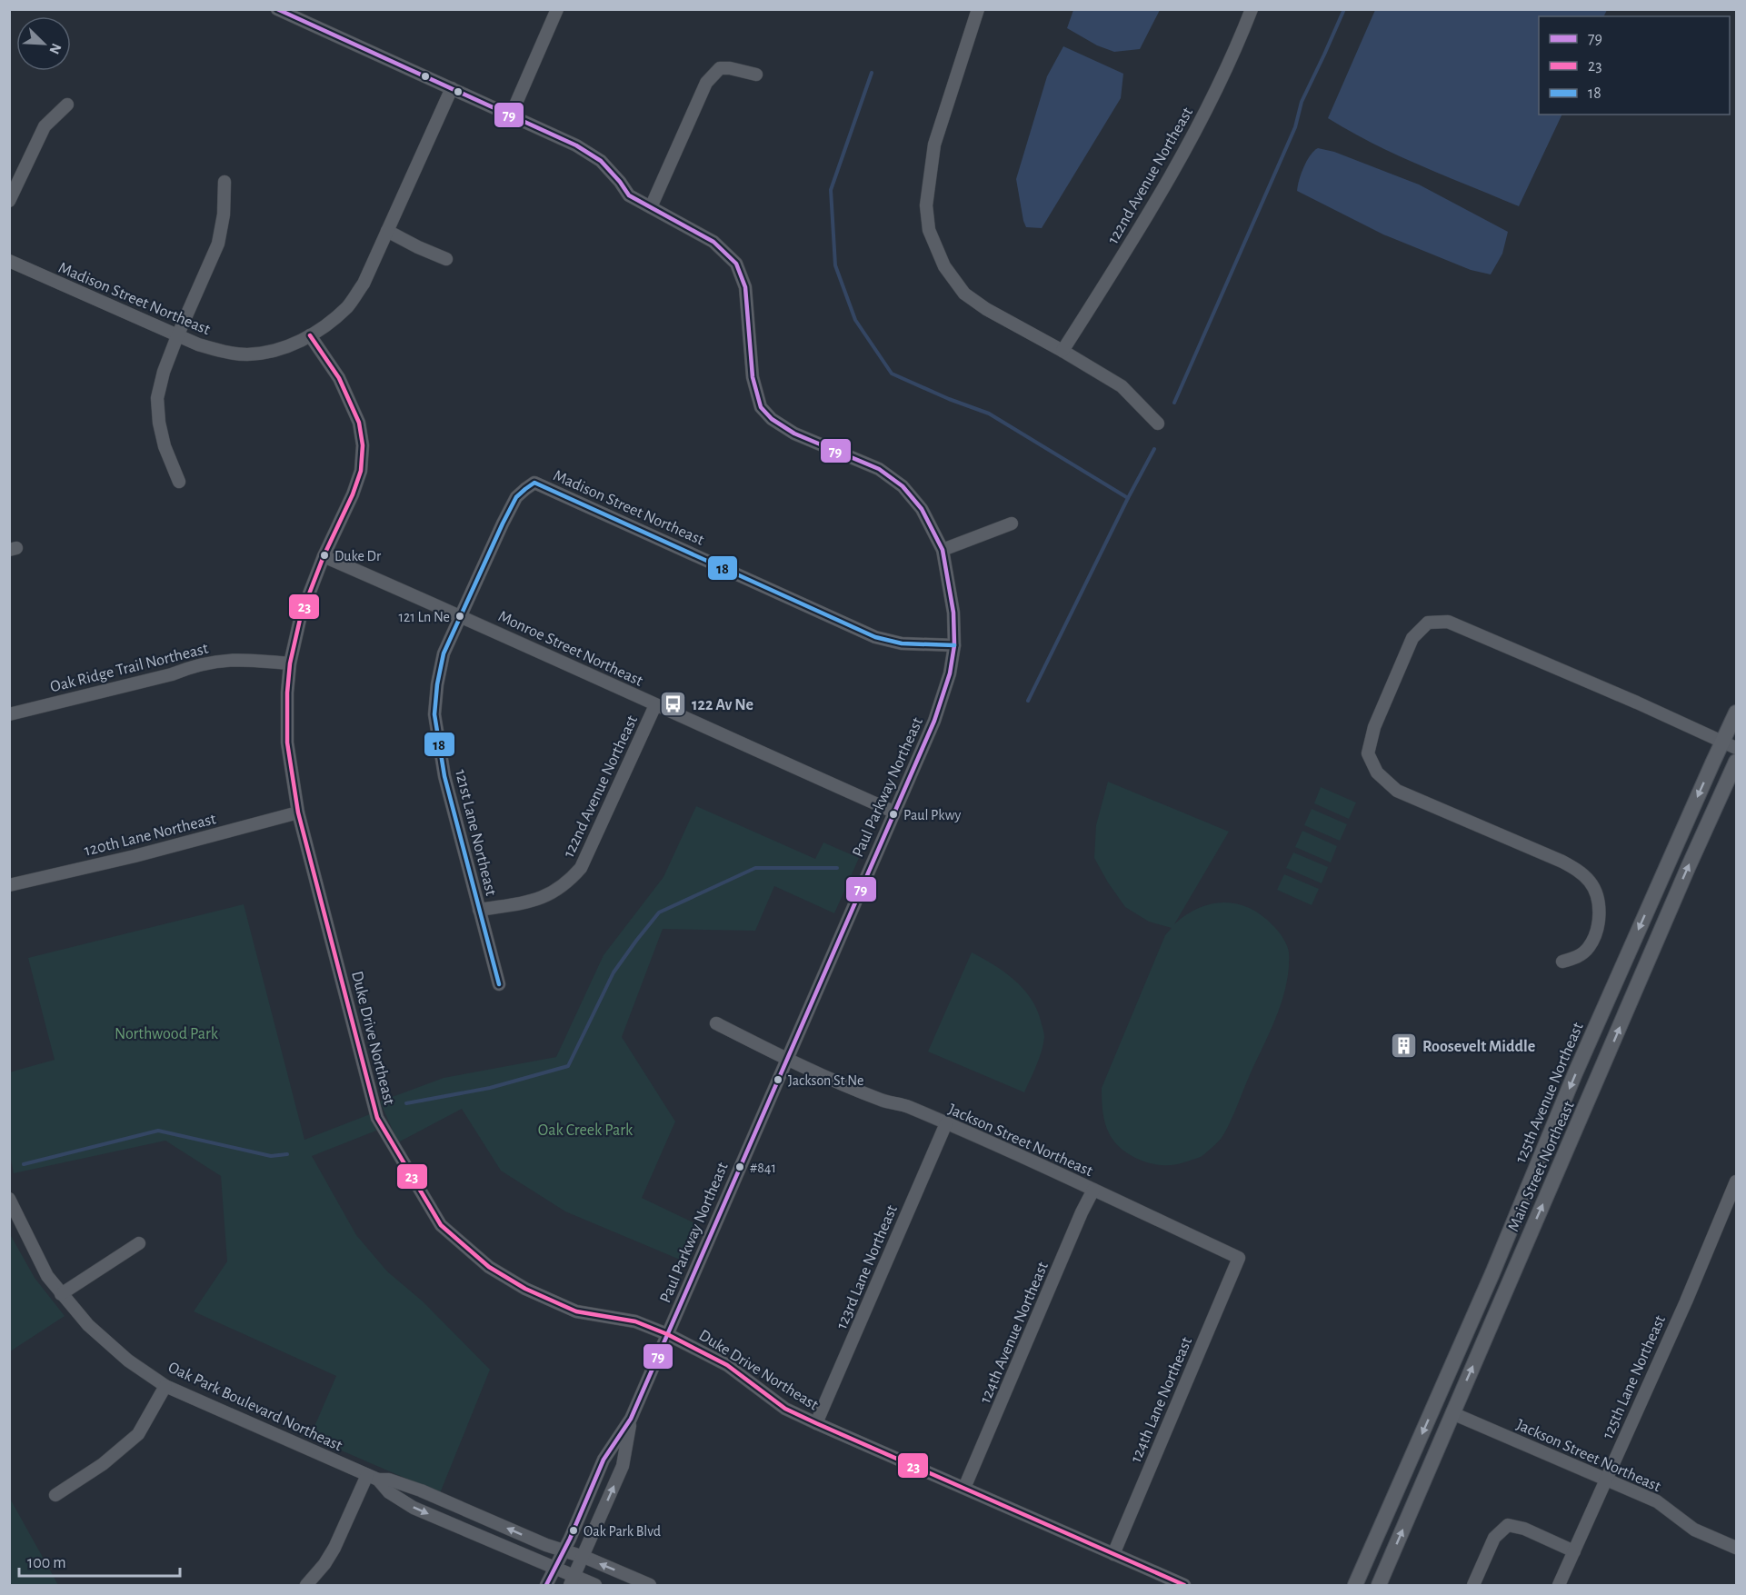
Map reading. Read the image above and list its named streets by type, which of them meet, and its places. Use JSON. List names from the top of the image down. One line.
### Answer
{"streets":{"main road":["125th Avenue Northeast","Main Street Northeast"],"street":["122nd Avenue Northeast","Madison Street Northeast","Monroe Street Northeast","Oak Ridge Trail Northeast","Paul Parkway Northeast","121st Lane Northeast","120th Lane Northeast","Duke Drive Northeast","Jackson Street Northeast","123rd Lane Northeast","124th Avenue Northeast","125th Lane Northeast","124th Lane Northeast","Oak Park Boulevard Northeast"]},"crossings":[["122nd Avenue Northeast","Monroe Street Northeast"],["122nd Avenue Northeast","121st Lane Northeast"],["Madison Street Northeast","Paul Parkway Northeast"],["Madison Street Northeast","121st Lane Northeast"],["Madison Street Northeast","Duke Drive Northeast"],["Monroe Street Northeast","Paul Parkway Northeast"],["Monroe Street Northeast","121st Lane Northeast"],["Monroe Street Northeast","Duke Drive Northeast"],["Oak Ridge Trail Northeast","Duke Drive Northeast"],["Paul Parkway Northeast","Duke Drive Northeast"],["Paul Parkway Northeast","Jackson Street Northeast"],["Paul Parkway Northeast","Oak Park Boulevard Northeast"],["120th Lane Northeast","Duke Drive Northeast"],["Duke Drive Northeast","123rd Lane Northeast"],["Duke Drive Northeast","124th Avenue Northeast"],["Duke Drive Northeast","124th Lane Northeast"],["Jackson Street Northeast","Main Street Northeast"],["Jackson Street Northeast","123rd Lane Northeast"],["Jackson Street Northeast","124th Avenue Northeast"],["Jackson Street Northeast","125th Lane Northeast"],["Jackson Street Northeast","124th Lane Northeast"]],"one_way":["125th Avenue Northeast","Main Street Northeast"],"parks":["Northwood Park","Oak Creek Park"],"places":{"other":["Duke Dr","121 Ln Ne","Paul Pkwy","Jackson St Ne","#841","Oak Park Blvd"],"bus stop":["122 Av Ne"],"building":["Roosevelt Middle"]},"lines":["transit line 79","transit line 23","transit line 18"],"legend":["79","23","18"],"scale_bar":"100 m","north":"bottom right"}
